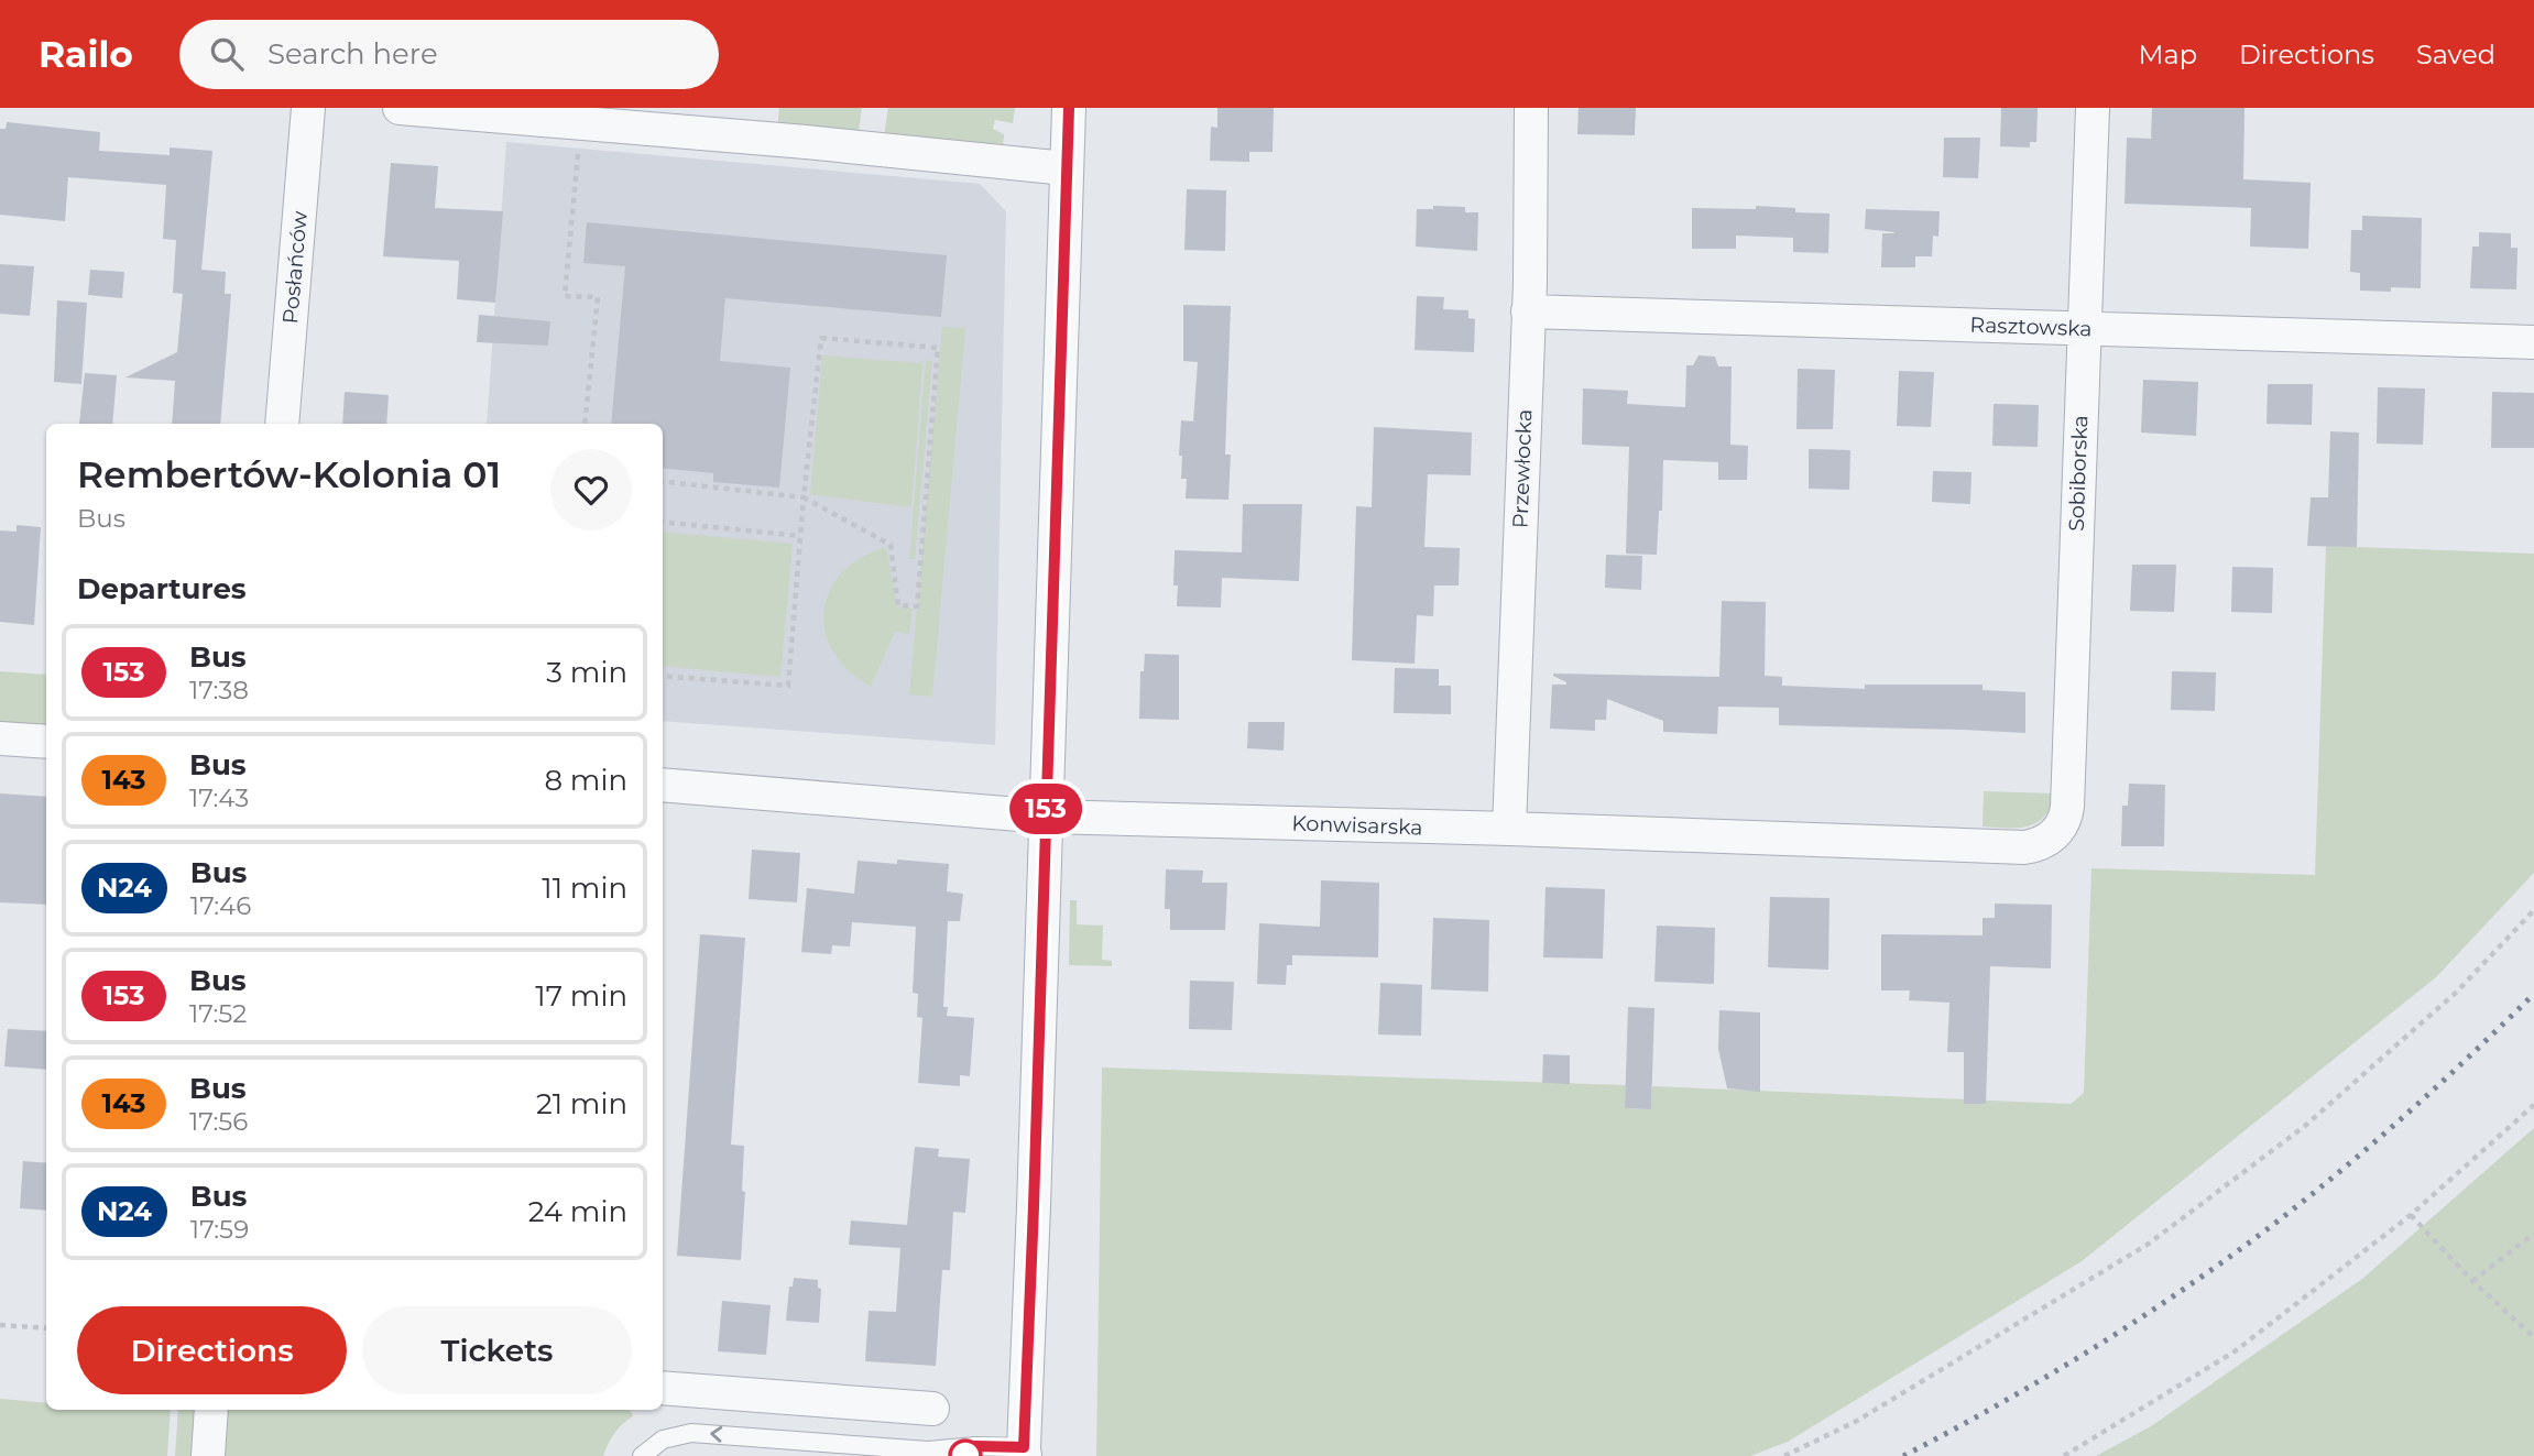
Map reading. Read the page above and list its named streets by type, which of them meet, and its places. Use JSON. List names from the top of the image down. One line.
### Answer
{"streets":{"street":["Posłańców","Rasztowska","Przewłocka","Sobiborska","Konwisarska"]},"crossings":[["Rasztowska","Przewłocka"],["Rasztowska","Sobiborska"],["Przewłocka","Konwisarska"],["Sobiborska","Konwisarska"]],"lines":["bus line 153"],"page":{"header":"Railo","search":"Search here","nav":["Map","Directions","Saved"],"on_map":"153","heading":[["Rembertów-Kolonia 01","Bus"],"Departures"],"list":[{"mark":"153","name":"Bus","note":"17:38","value":"3 min"},{"mark":"143","name":"Bus","note":"17:43","value":"8 min"},{"mark":"N24","name":"Bus","note":"17:46","value":"11 min"},{"mark":"153","name":"Bus","note":"17:52","value":"17 min"},{"mark":"143","name":"Bus","note":"17:56","value":"21 min"},{"mark":"N24","name":"Bus","note":"17:59","value":"24 min"}],"buttons":["Directions","Tickets"]}}
